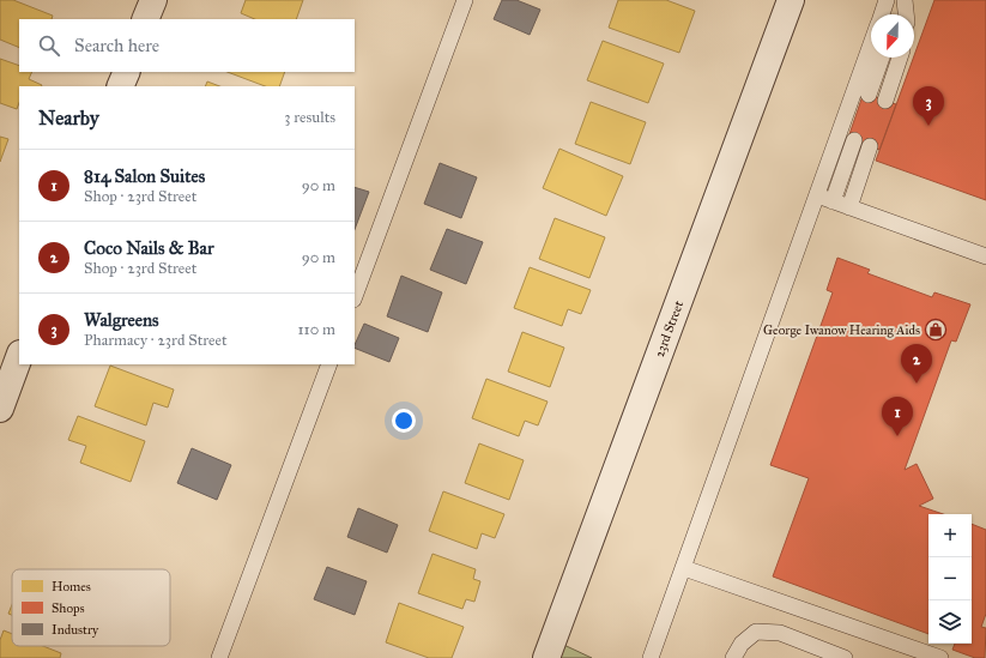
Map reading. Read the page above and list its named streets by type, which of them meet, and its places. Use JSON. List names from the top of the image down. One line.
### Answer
{"streets":{"street":["23rd Street"]},"places":{"shop":["George Iwanow Hearing Aids"]},"legend":["Homes","Shops","Industry"],"north":"bottom","page":{"search":"Search here","pins":["3","2","1"],"heading":["Nearby","3 results"],"list":[{"mark":"1","name":"814 Salon Suites","note":"Shop · 23rd Street","value":"90 m"},{"mark":"2","name":"Coco Nails & Bar","note":"Shop · 23rd Street","value":"90 m"},{"mark":"3","name":"Walgreens","note":"Pharmacy · 23rd Street","value":"110 m"}],"map_buttons":["+","−"]}}
